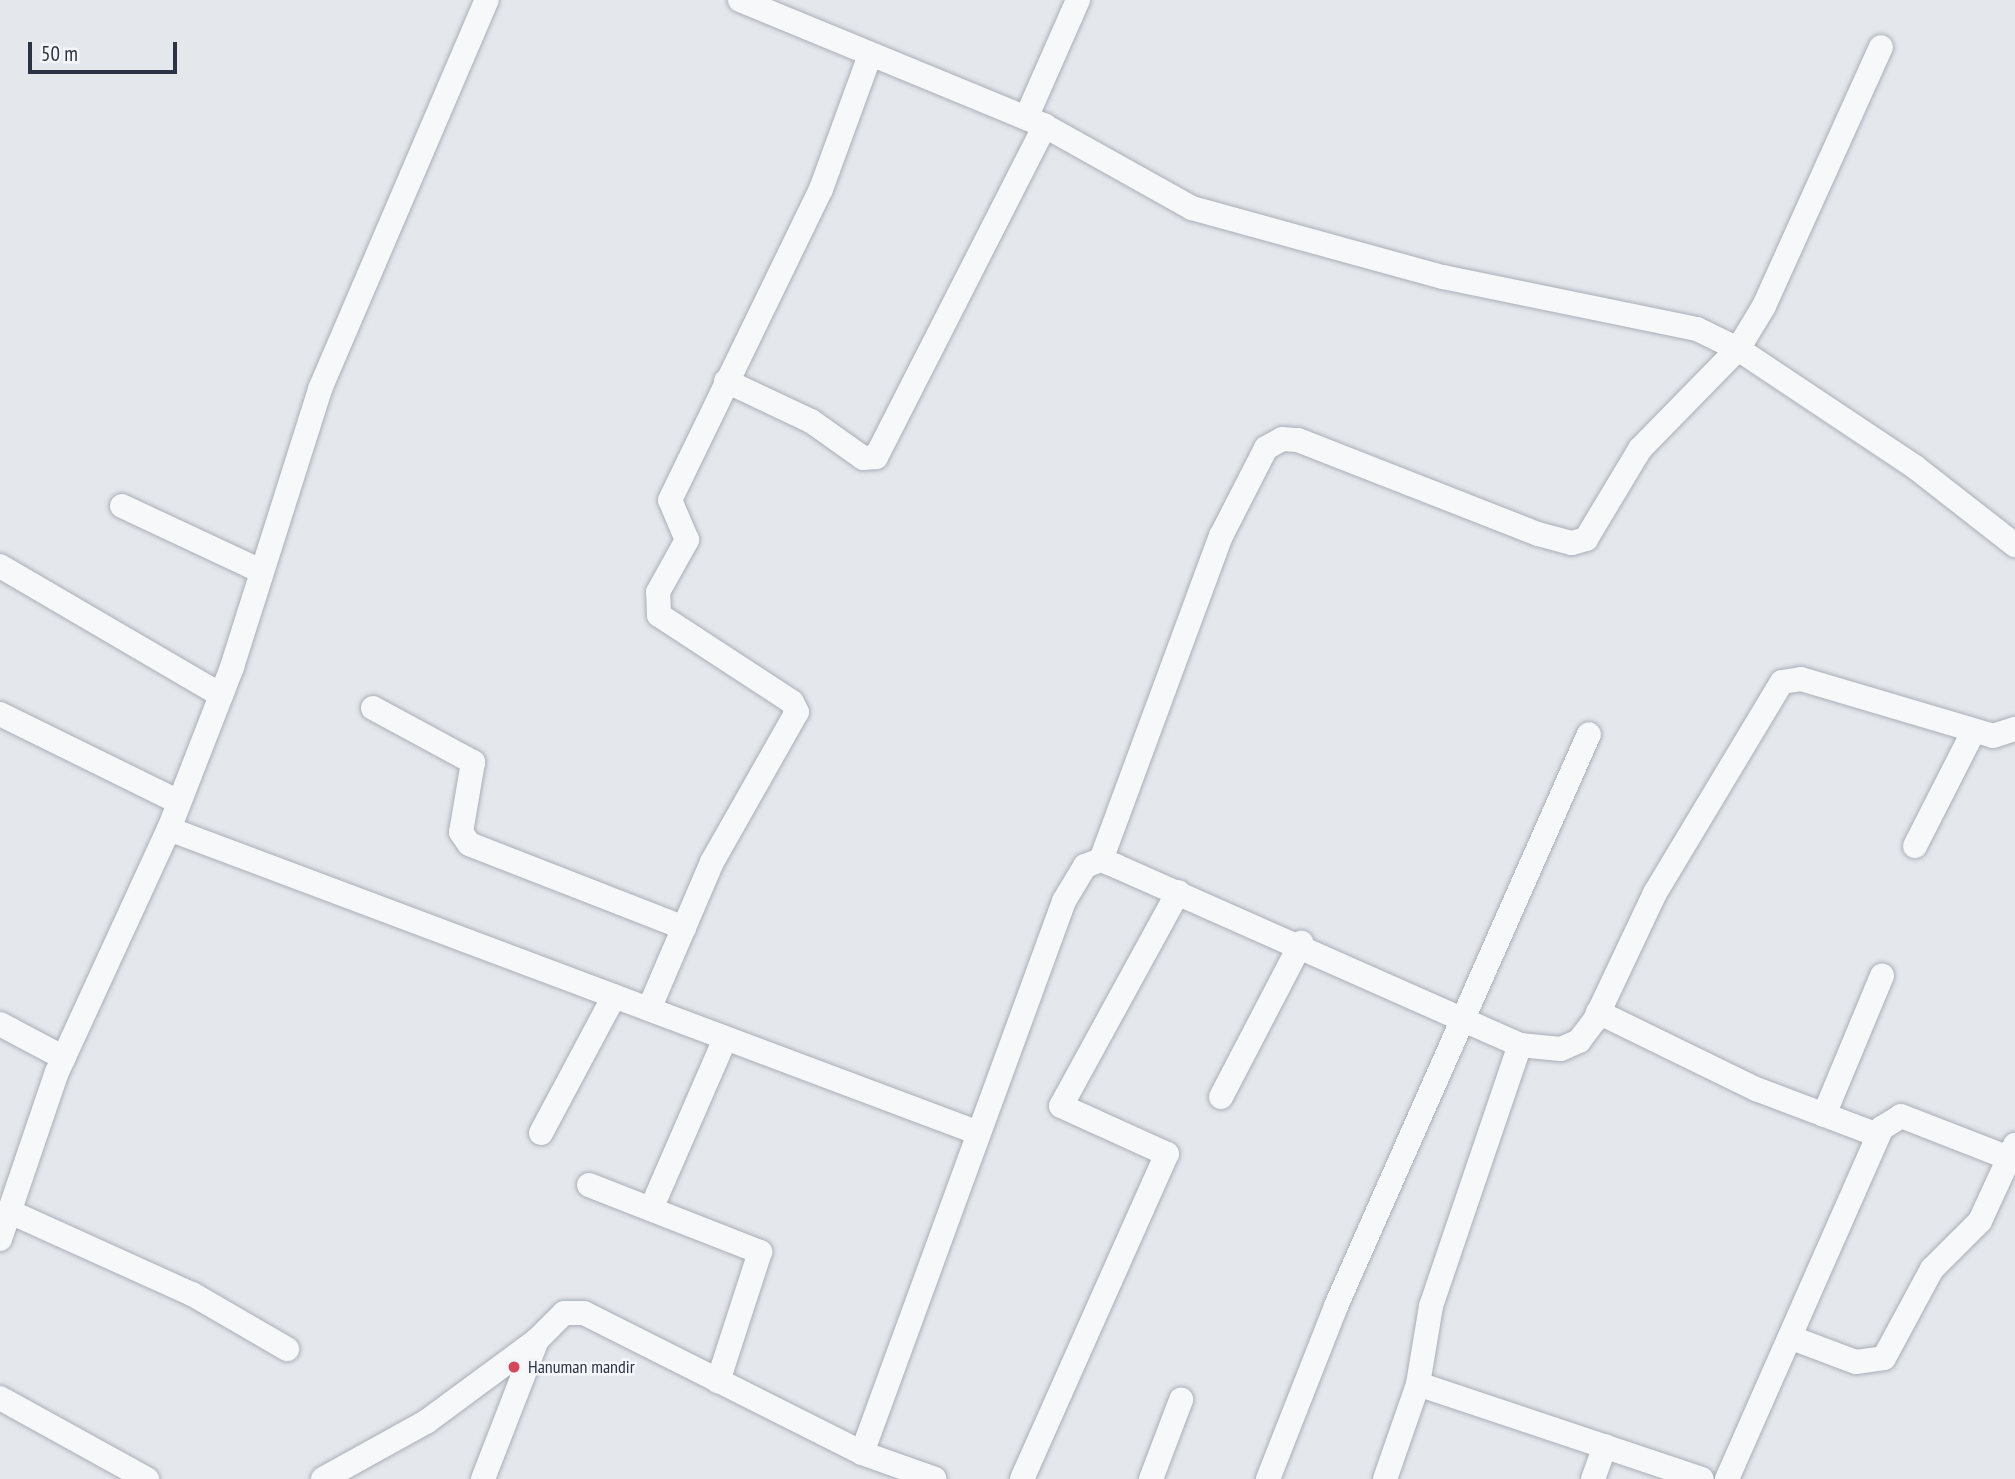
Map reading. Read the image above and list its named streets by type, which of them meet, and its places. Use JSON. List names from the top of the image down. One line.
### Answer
{"places":["Hanuman mandir"],"scale_bar":"50 m"}
